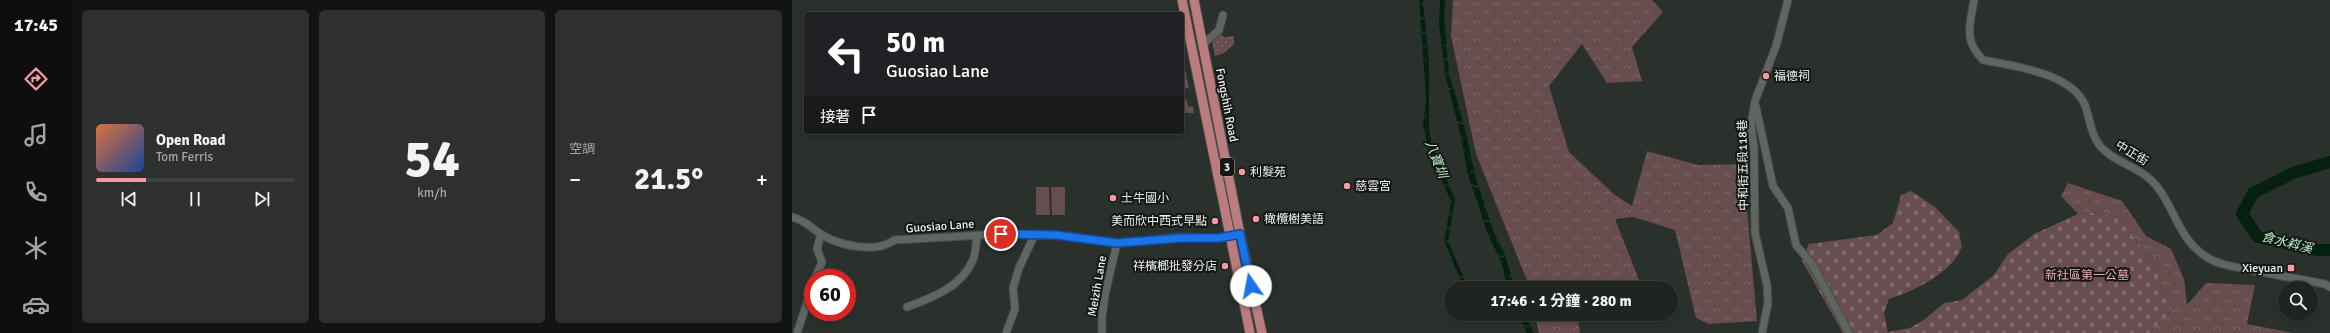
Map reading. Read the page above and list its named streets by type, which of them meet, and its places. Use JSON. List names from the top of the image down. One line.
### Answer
{"streets":{"main road":["Fongshih Road","3"],"street":["中正街","中和街五段118巷","Guosiao Lane","Meizih Lane"]},"crossings":[["Fongshih Road","Guosiao Lane"],["Guosiao Lane","Meizih Lane"]],"water":["八寶圳","食水嵙溪"],"parks":["新社區第一公墓"],"places":{"other":["福德祠","利髮苑","慈雲宮","土牛國小","橄欖樹美語","美而欣中西式早點","祥檳榔批發分店"],"transit":["Xieyuan"]},"page":{"tabs":"17:45","tile":[["54","km/h"],"空調"],"turn":["50 m","Guosiao Lane"],"then":"接著","song":["Open Road","Tom Ferris"],"heat":["−","21.5°","+"],"limit":"60","trip":"17:46 · 1 分鐘 · 280 m"}}
